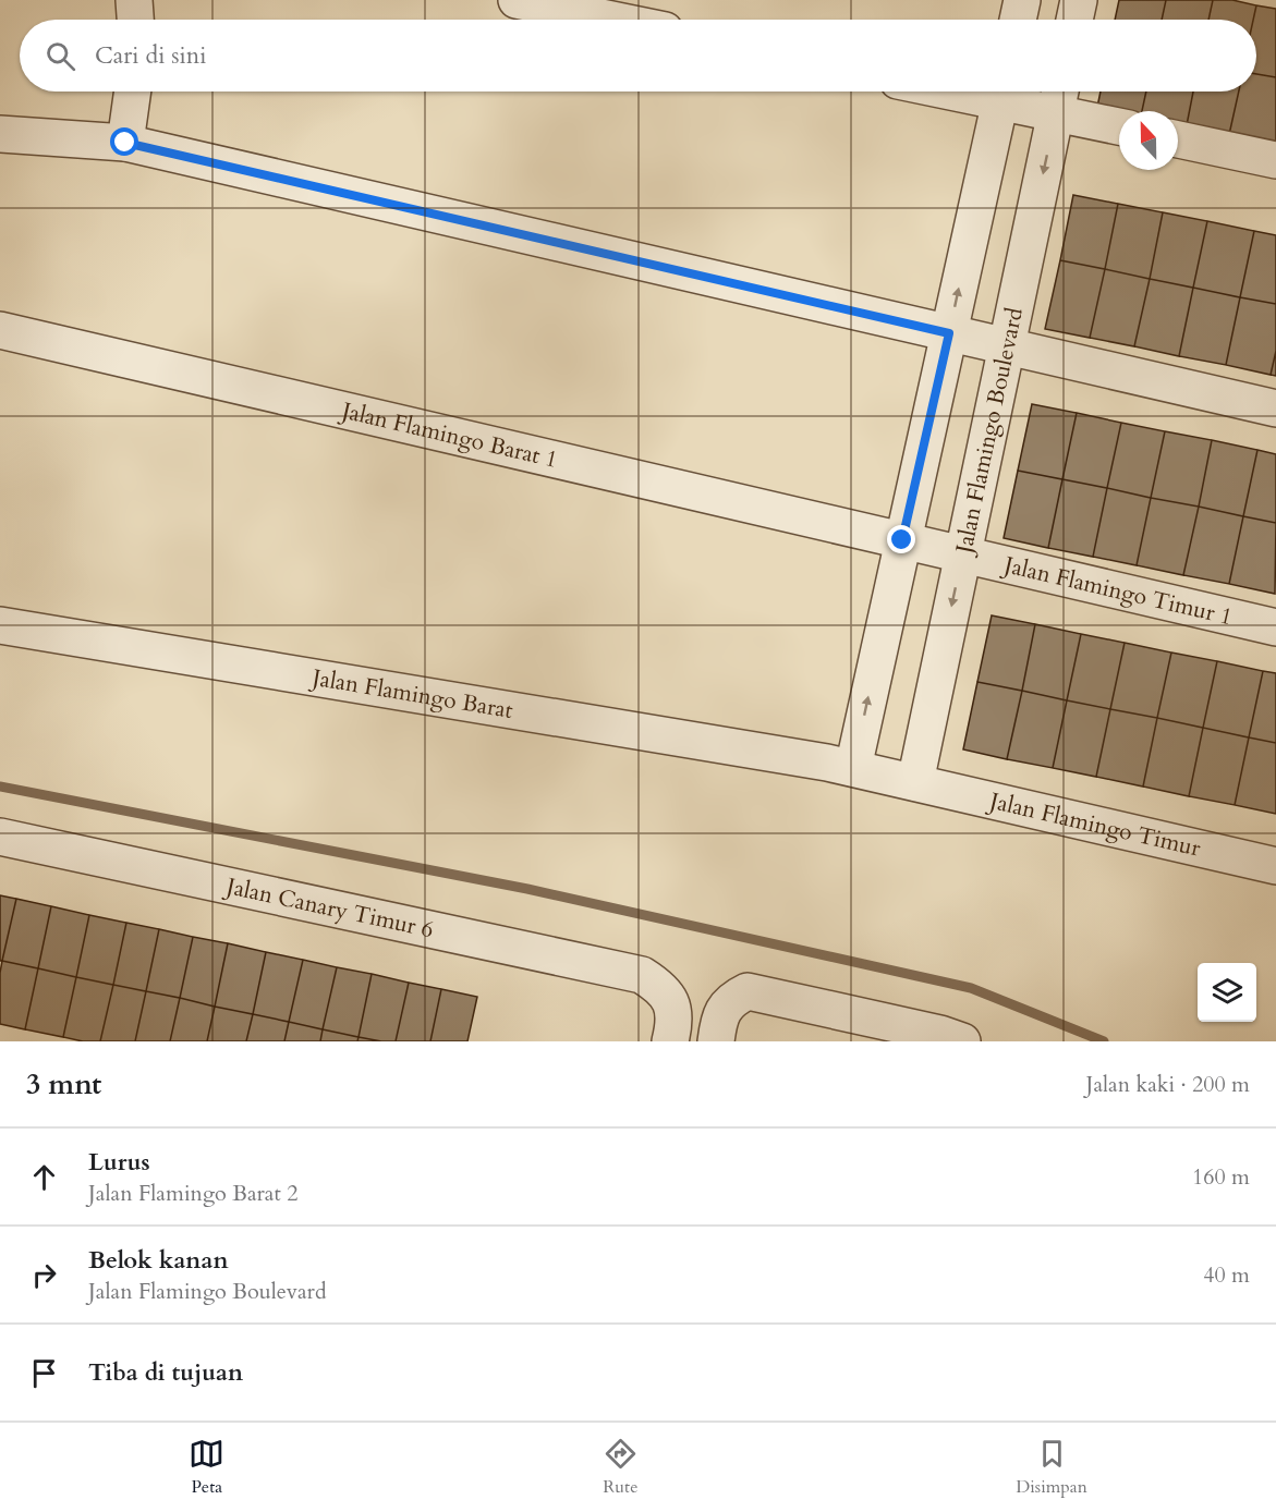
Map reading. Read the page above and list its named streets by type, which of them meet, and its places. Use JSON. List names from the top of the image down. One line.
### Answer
{"streets":{"street":["Jalan Flamingo Boulevard","Jalan Flamingo Barat 1","Jalan Flamingo Timur 1","Jalan Flamingo Barat","Jalan Flamingo Timur","Jalan Canary Timur 6"]},"crossings":[["Jalan Flamingo Boulevard","Jalan Flamingo Barat 1"],["Jalan Flamingo Boulevard","Jalan Flamingo Timur 1"],["Jalan Flamingo Boulevard","Jalan Flamingo Barat"],["Jalan Flamingo Boulevard","Jalan Flamingo Timur"],["Jalan Flamingo Barat 1","Jalan Flamingo Timur 1"],["Jalan Flamingo Barat","Jalan Flamingo Timur"]],"north":"top","page":{"search":"Cari di sini","heading":["3 mnt","Jalan kaki · 200 m"],"list":[["Lurus","Jalan Flamingo Barat 2","160 m"],["Belok kanan","Jalan Flamingo Boulevard","40 m"],"Tiba di tujuan"],"nav":["Peta","Rute","Disimpan"]}}
